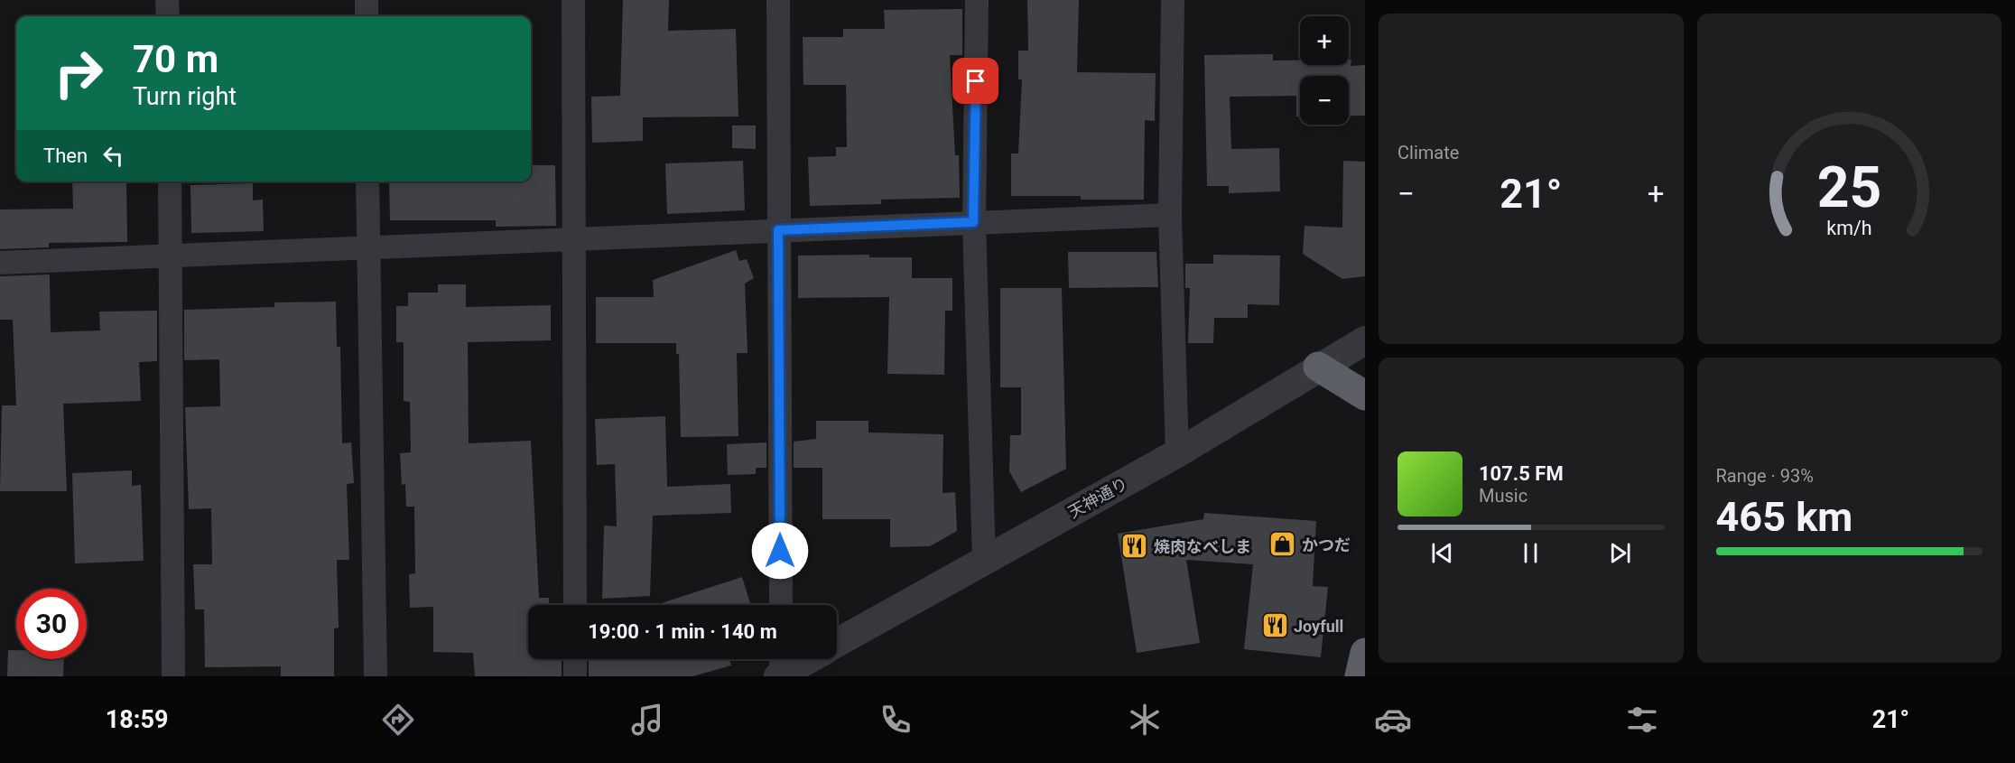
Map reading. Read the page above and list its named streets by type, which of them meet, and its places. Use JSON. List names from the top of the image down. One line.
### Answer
{"streets":{"street":["天神通り"]},"places":{"shop":["かつだ"],"restaurant":["焼肉なべしま","Joyfull"]},"page":{"tile":["Climate",["Range · 93%","465 km"]],"map_buttons":["+","−"],"turn":["70 m","Turn right"],"then":"Then","heat":["−","21°","+"],"song":["107.5 FM","Music"],"limit":"30","trip":"19:00 · 1 min · 140 m","tabs":["18:59","21°"],"gauge":["25","km/h"]}}
